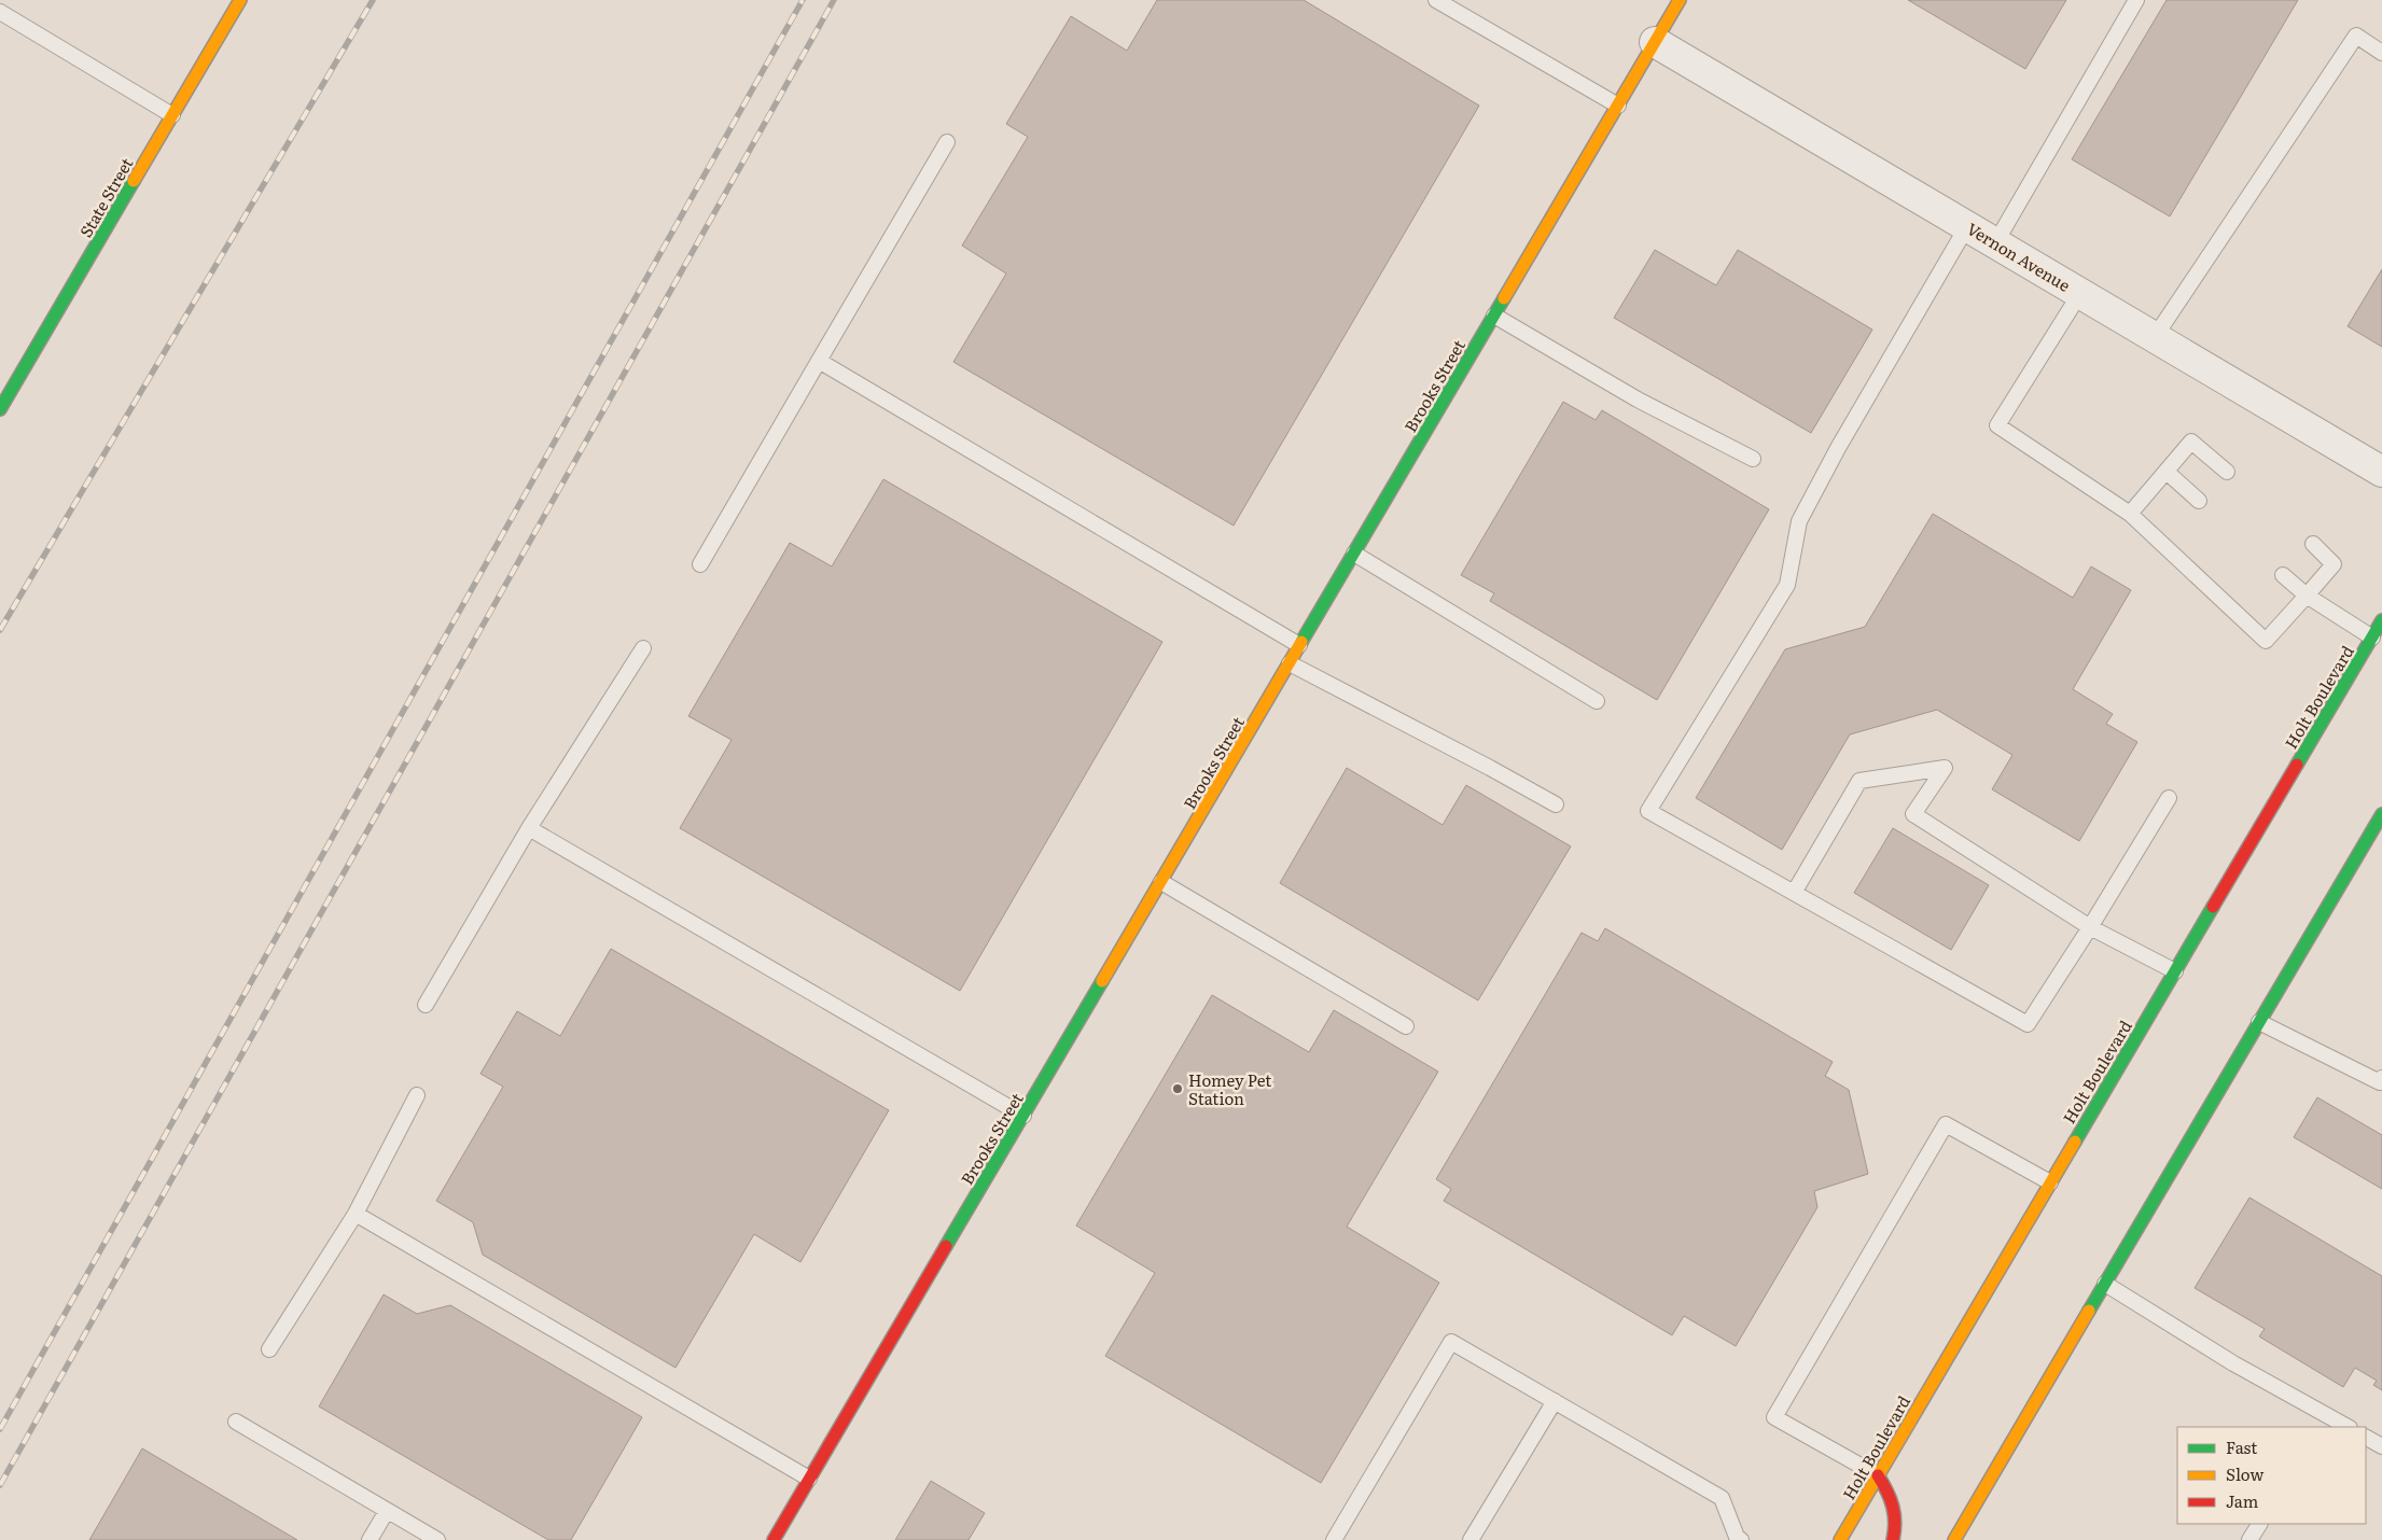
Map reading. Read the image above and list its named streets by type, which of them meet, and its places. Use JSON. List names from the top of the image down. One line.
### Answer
{"streets":{"street":["State Street","Vernon Avenue","Brooks Street","Holt Boulevard"]},"crossings":[["Vernon Avenue","Brooks Street"]],"places":["Homey Pet Station"],"legend":["Fast","Slow","Jam"]}
